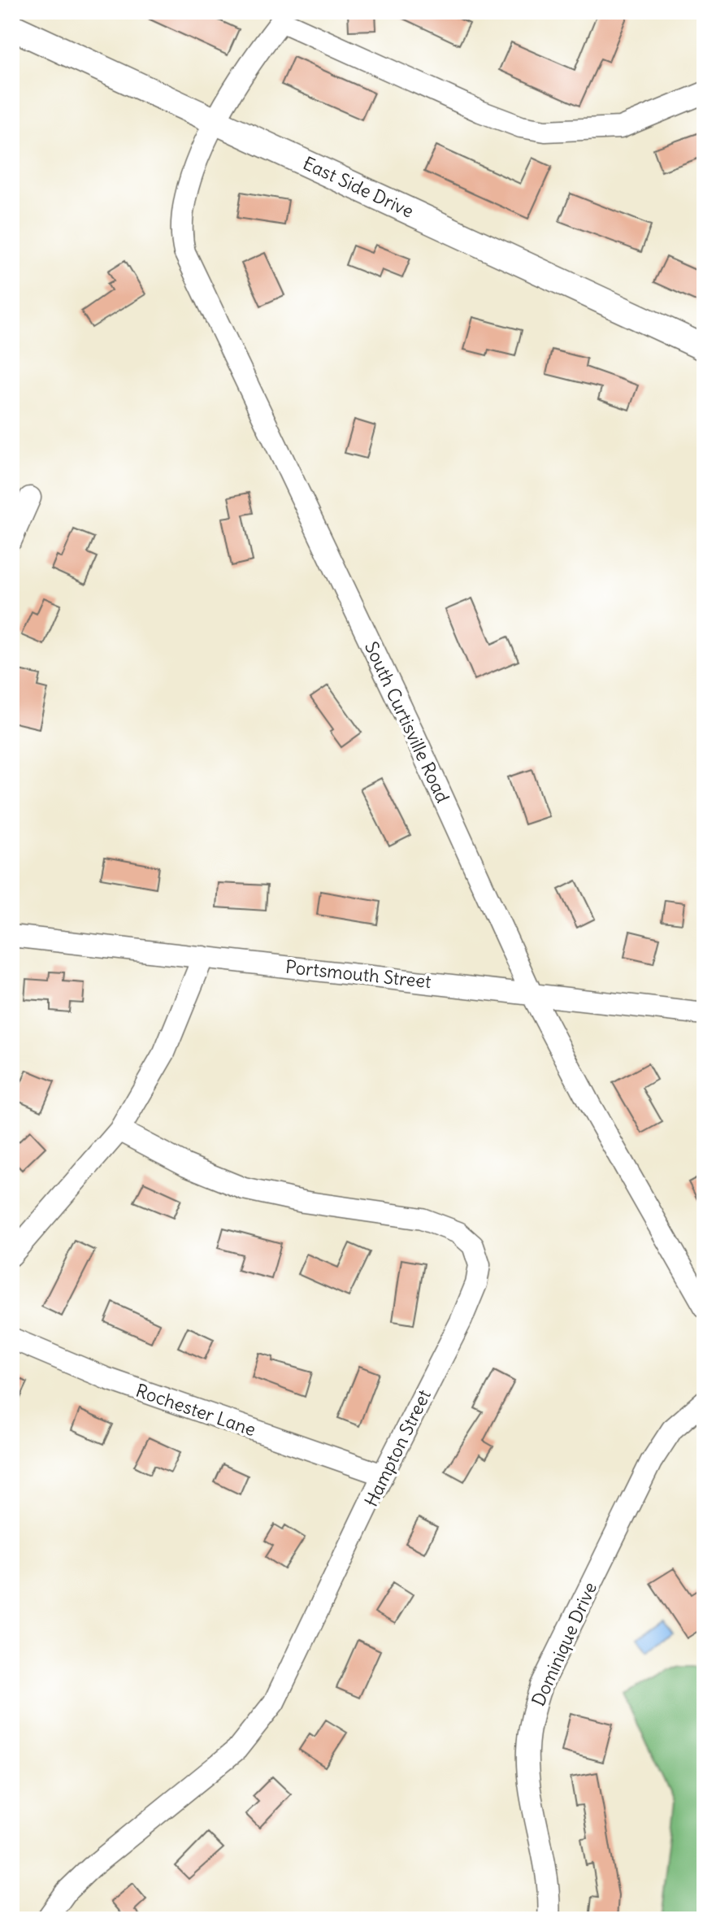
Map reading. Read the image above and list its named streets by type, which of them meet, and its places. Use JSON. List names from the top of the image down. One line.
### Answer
{"streets":{"main road":["East Side Drive"],"street":["South Curtisville Road","Portsmouth Street","Rochester Lane","Hampton Street","Dominique Drive"]},"crossings":[["East Side Drive","South Curtisville Road"],["South Curtisville Road","Portsmouth Street"],["Rochester Lane","Hampton Street"]]}
